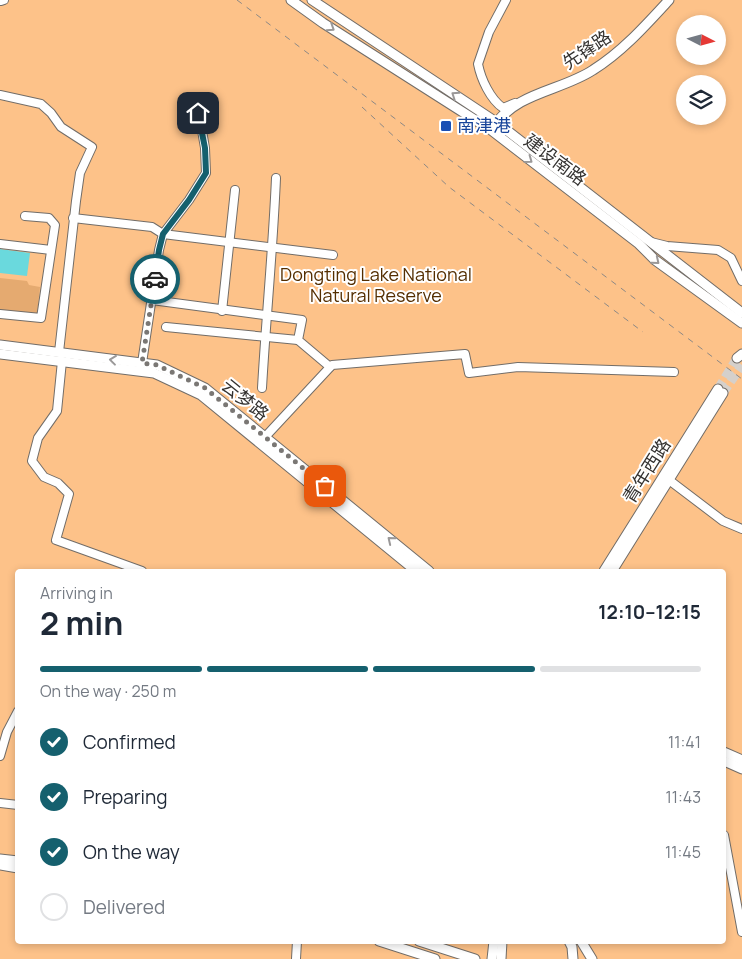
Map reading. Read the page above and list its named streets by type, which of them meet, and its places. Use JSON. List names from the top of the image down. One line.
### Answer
{"streets":{"main road":["先锋路","建设南路","云梦路","青年西路"]},"crossings":[["先锋路","建设南路"]],"parks":["Dongting Lake National Natural Reserve"],"places":{"transit":["南津港"]},"north":"right","page":{"heading":["2 min","Arriving in","12:10–12:15"],"bar":"On the way · 250 m","list":[["Confirmed","11:41"],["Preparing","11:43"],["On the way","11:45"],"Delivered"]}}
